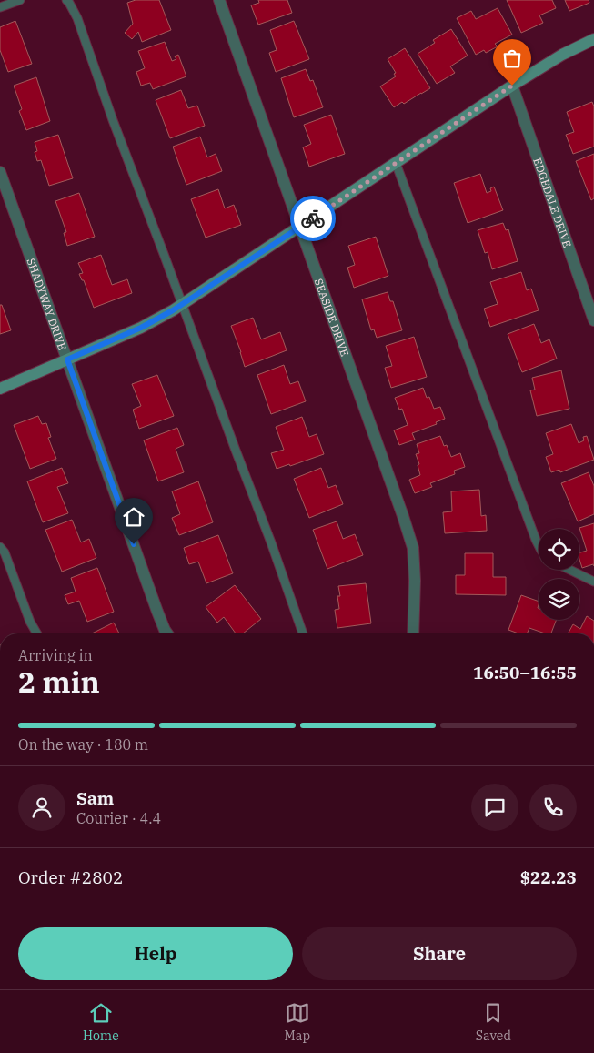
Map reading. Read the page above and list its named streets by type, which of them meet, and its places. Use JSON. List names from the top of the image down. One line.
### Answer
{"streets":{"street":["EDGEDALE DRIVE","SHADYWAY DRIVE","SEASIDE DRIVE"]},"page":{"heading":["2 min","Arriving in","16:50–16:55"],"panel":["Sam","Courier · 4.4","Order #2802","$22.23"],"bar":"On the way · 180 m","buttons":["Help","Share"],"tabs":["Home","Map","Saved"]}}
